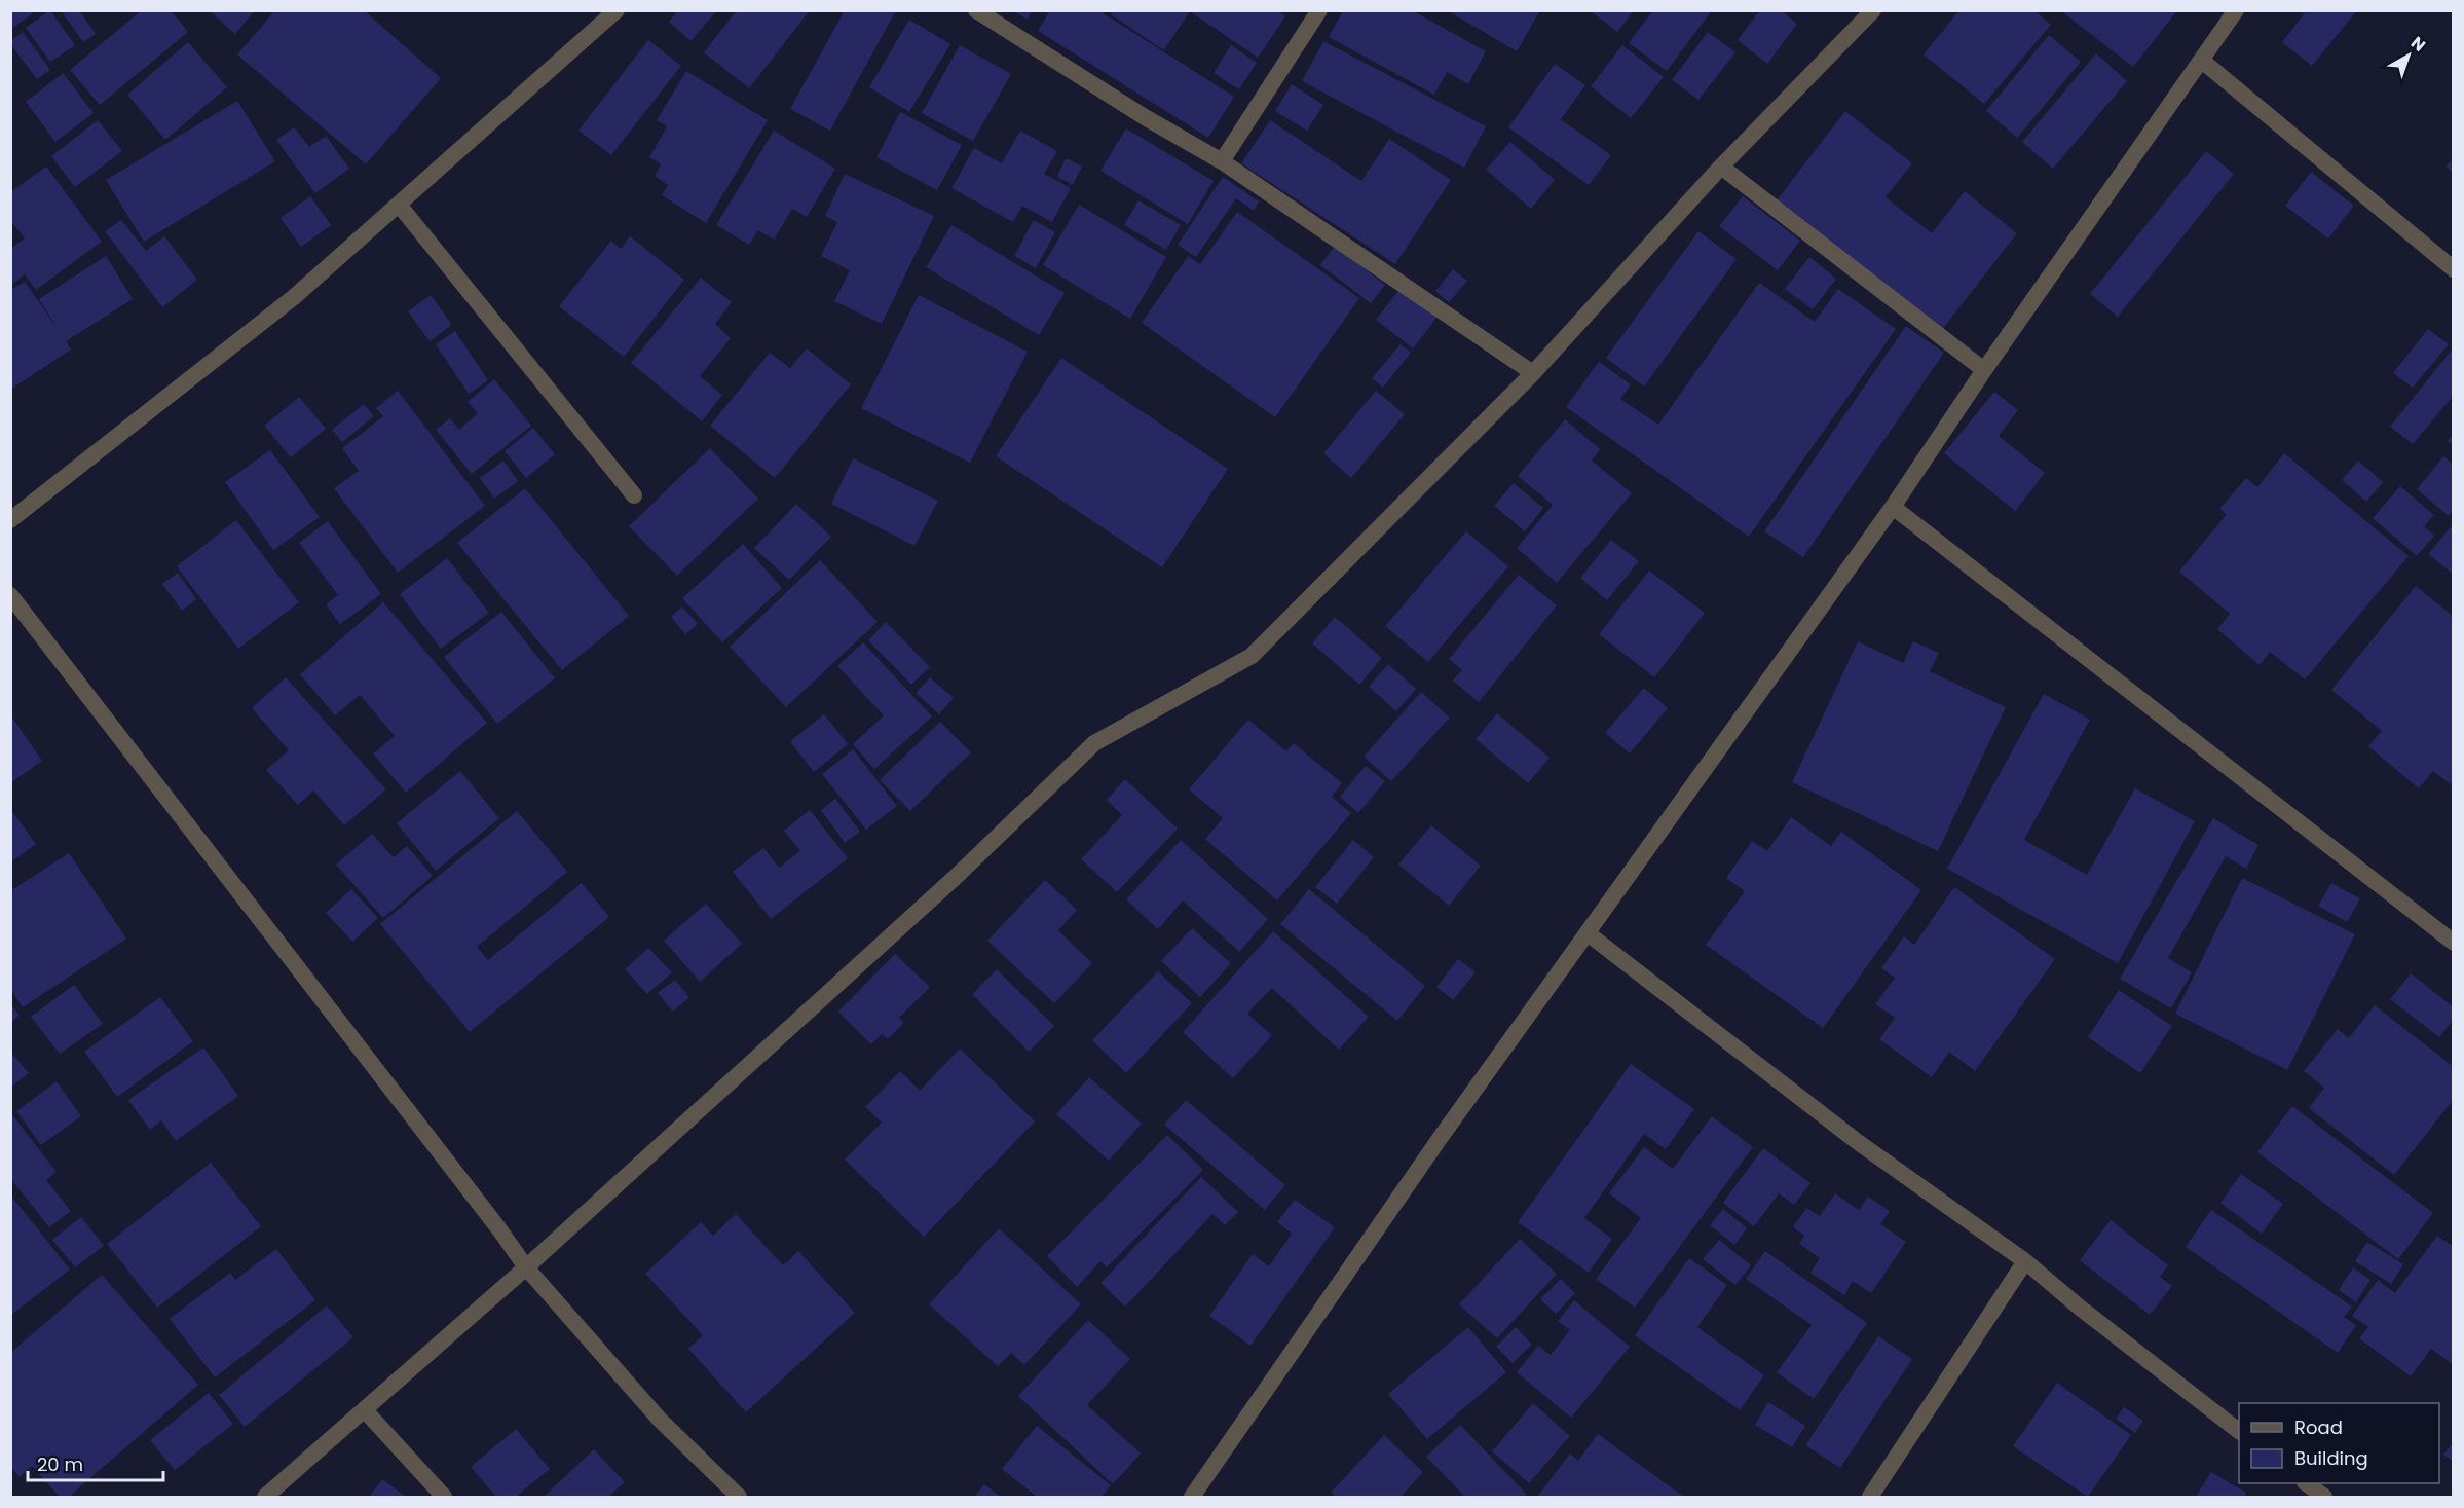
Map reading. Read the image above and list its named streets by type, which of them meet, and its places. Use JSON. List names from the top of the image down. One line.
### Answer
{"legend":["Road","Building"],"scale_bar":"20 m","north":"top right"}
